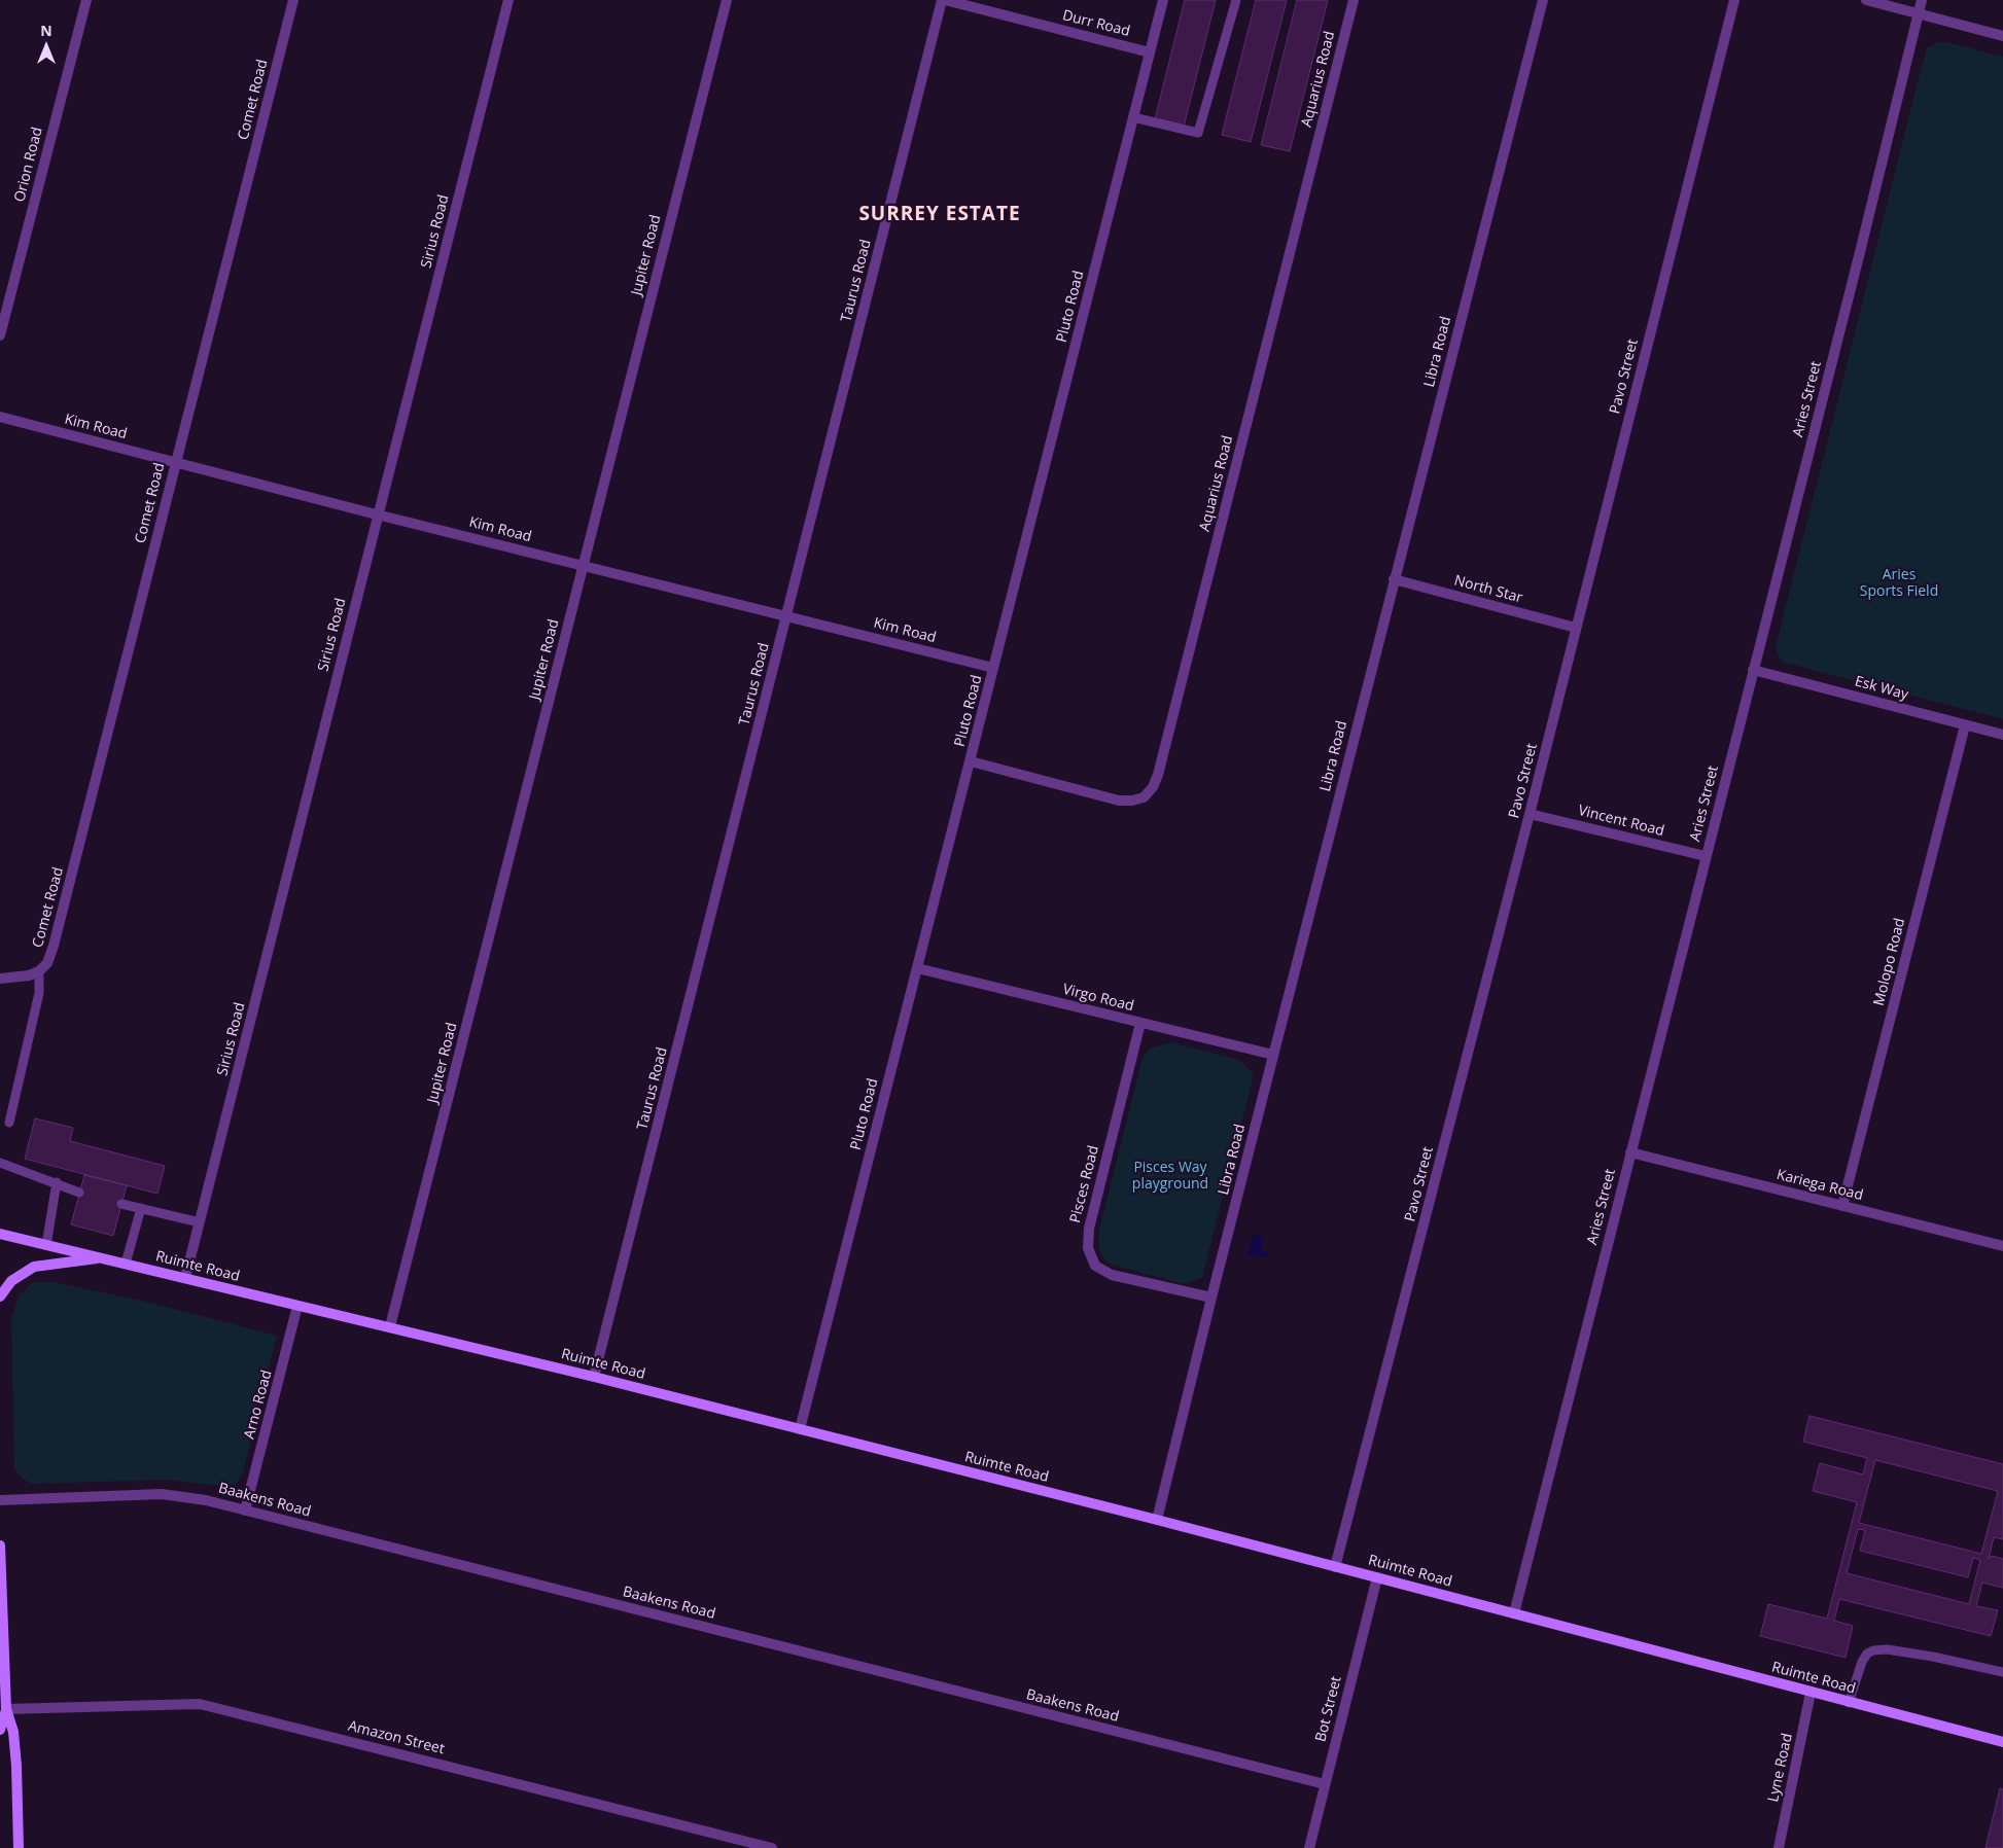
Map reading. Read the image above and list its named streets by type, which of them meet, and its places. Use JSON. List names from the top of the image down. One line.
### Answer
{"streets":{"street":["Durr Road","Aquarius Road","Comet Road","Orion Road","Sirius Road","Jupiter Road","Taurus Road","Pluto Road","Libra Road","Pavo Street","Aries Street","Kim Road","North Star","Esk Way","Vincent Road","Molopo Road","Virgo Road","Pisces Road","Kariega Road","Ruimte Road","Arno Road","Baakens Road","Bot Street","Amazon Street","Lyne Road"]},"crossings":[["Durr Road","Taurus Road"],["Durr Road","Pluto Road"],["Aquarius Road","Pluto Road"],["Comet Road","Kim Road"],["Sirius Road","Kim Road"],["Sirius Road","Ruimte Road"],["Jupiter Road","Kim Road"],["Jupiter Road","Ruimte Road"],["Taurus Road","Kim Road"],["Taurus Road","Ruimte Road"],["Pluto Road","Kim Road"],["Pluto Road","Virgo Road"],["Pluto Road","Ruimte Road"],["Libra Road","North Star"],["Libra Road","Virgo Road"],["Libra Road","Pisces Road"],["Libra Road","Ruimte Road"],["Pavo Street","North Star"],["Pavo Street","Vincent Road"],["Pavo Street","Ruimte Road"],["Aries Street","Esk Way"],["Aries Street","Vincent Road"],["Aries Street","Kariega Road"],["Aries Street","Ruimte Road"],["Esk Way","Molopo Road"],["Molopo Road","Kariega Road"],["Virgo Road","Pisces Road"],["Ruimte Road","Arno Road"],["Ruimte Road","Bot Street"],["Ruimte Road","Lyne Road"],["Arno Road","Baakens Road"],["Baakens Road","Bot Street"]],"districts":["SURREY ESTATE"],"parks":["Aries Sports Field","Pisces Way playground"],"north":"top"}
